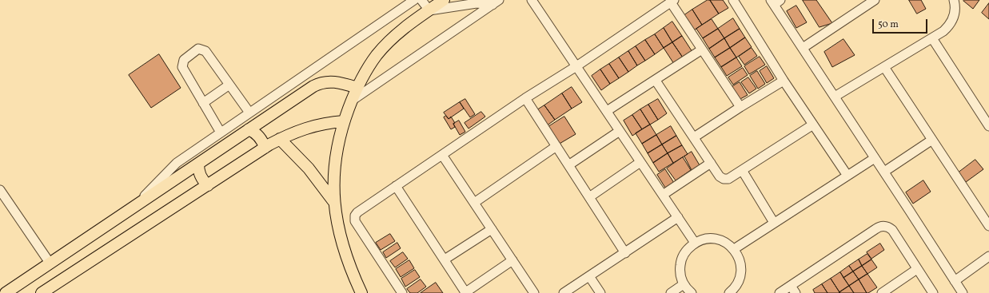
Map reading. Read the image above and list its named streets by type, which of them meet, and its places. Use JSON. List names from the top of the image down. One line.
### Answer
{"scale_bar":"50 m"}
